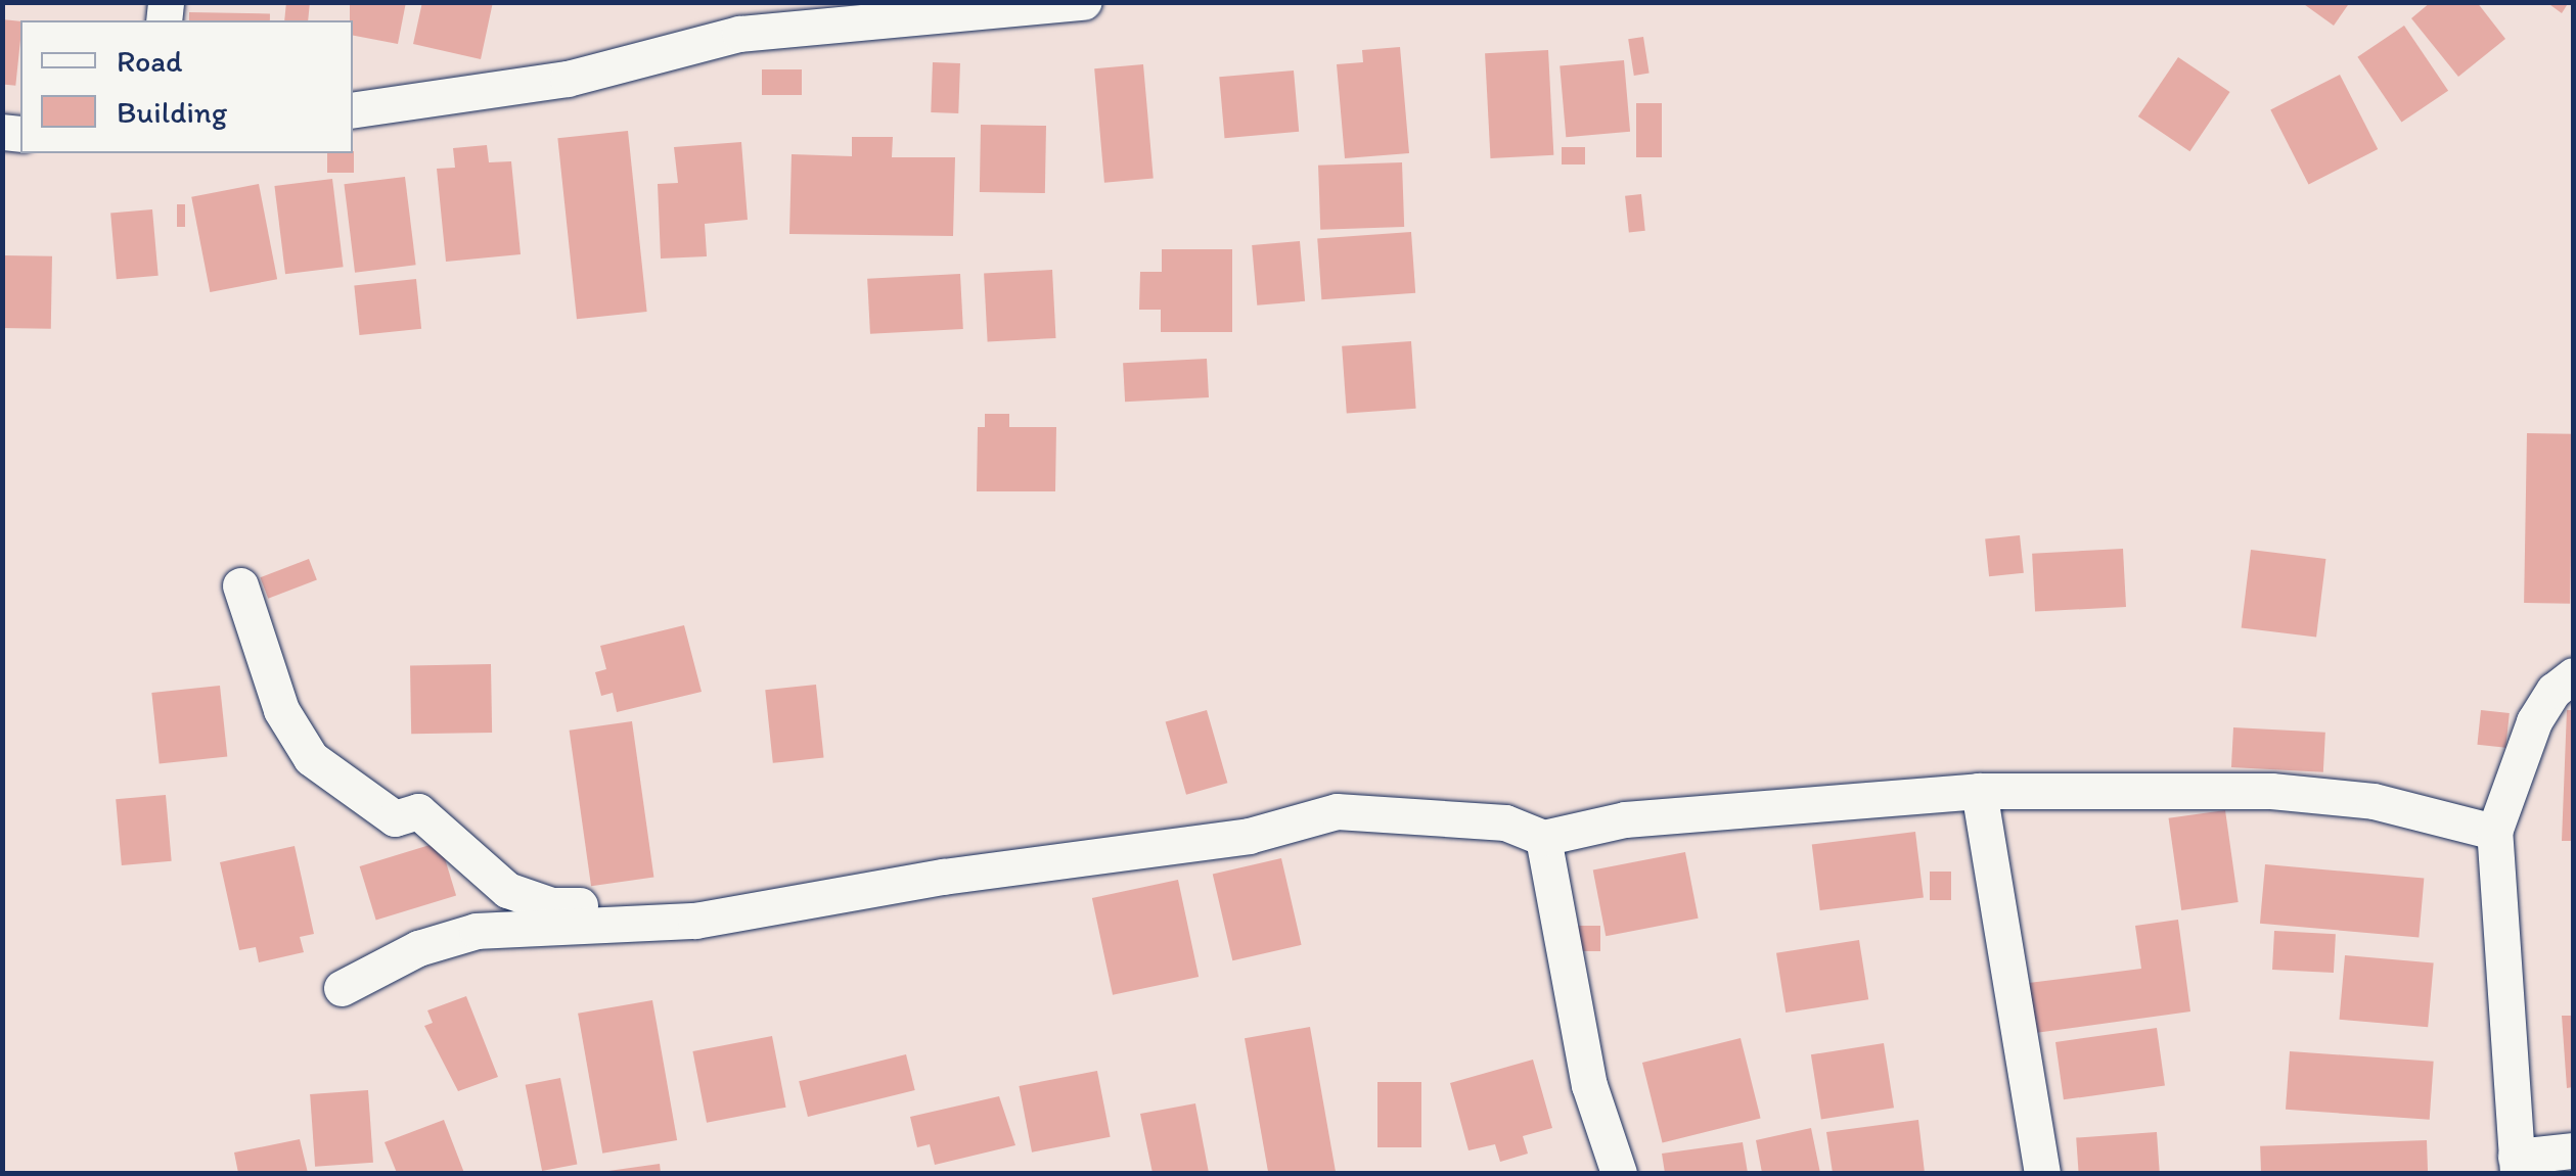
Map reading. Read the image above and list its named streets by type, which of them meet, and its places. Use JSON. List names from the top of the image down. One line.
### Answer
{"legend":["Road","Building"]}
